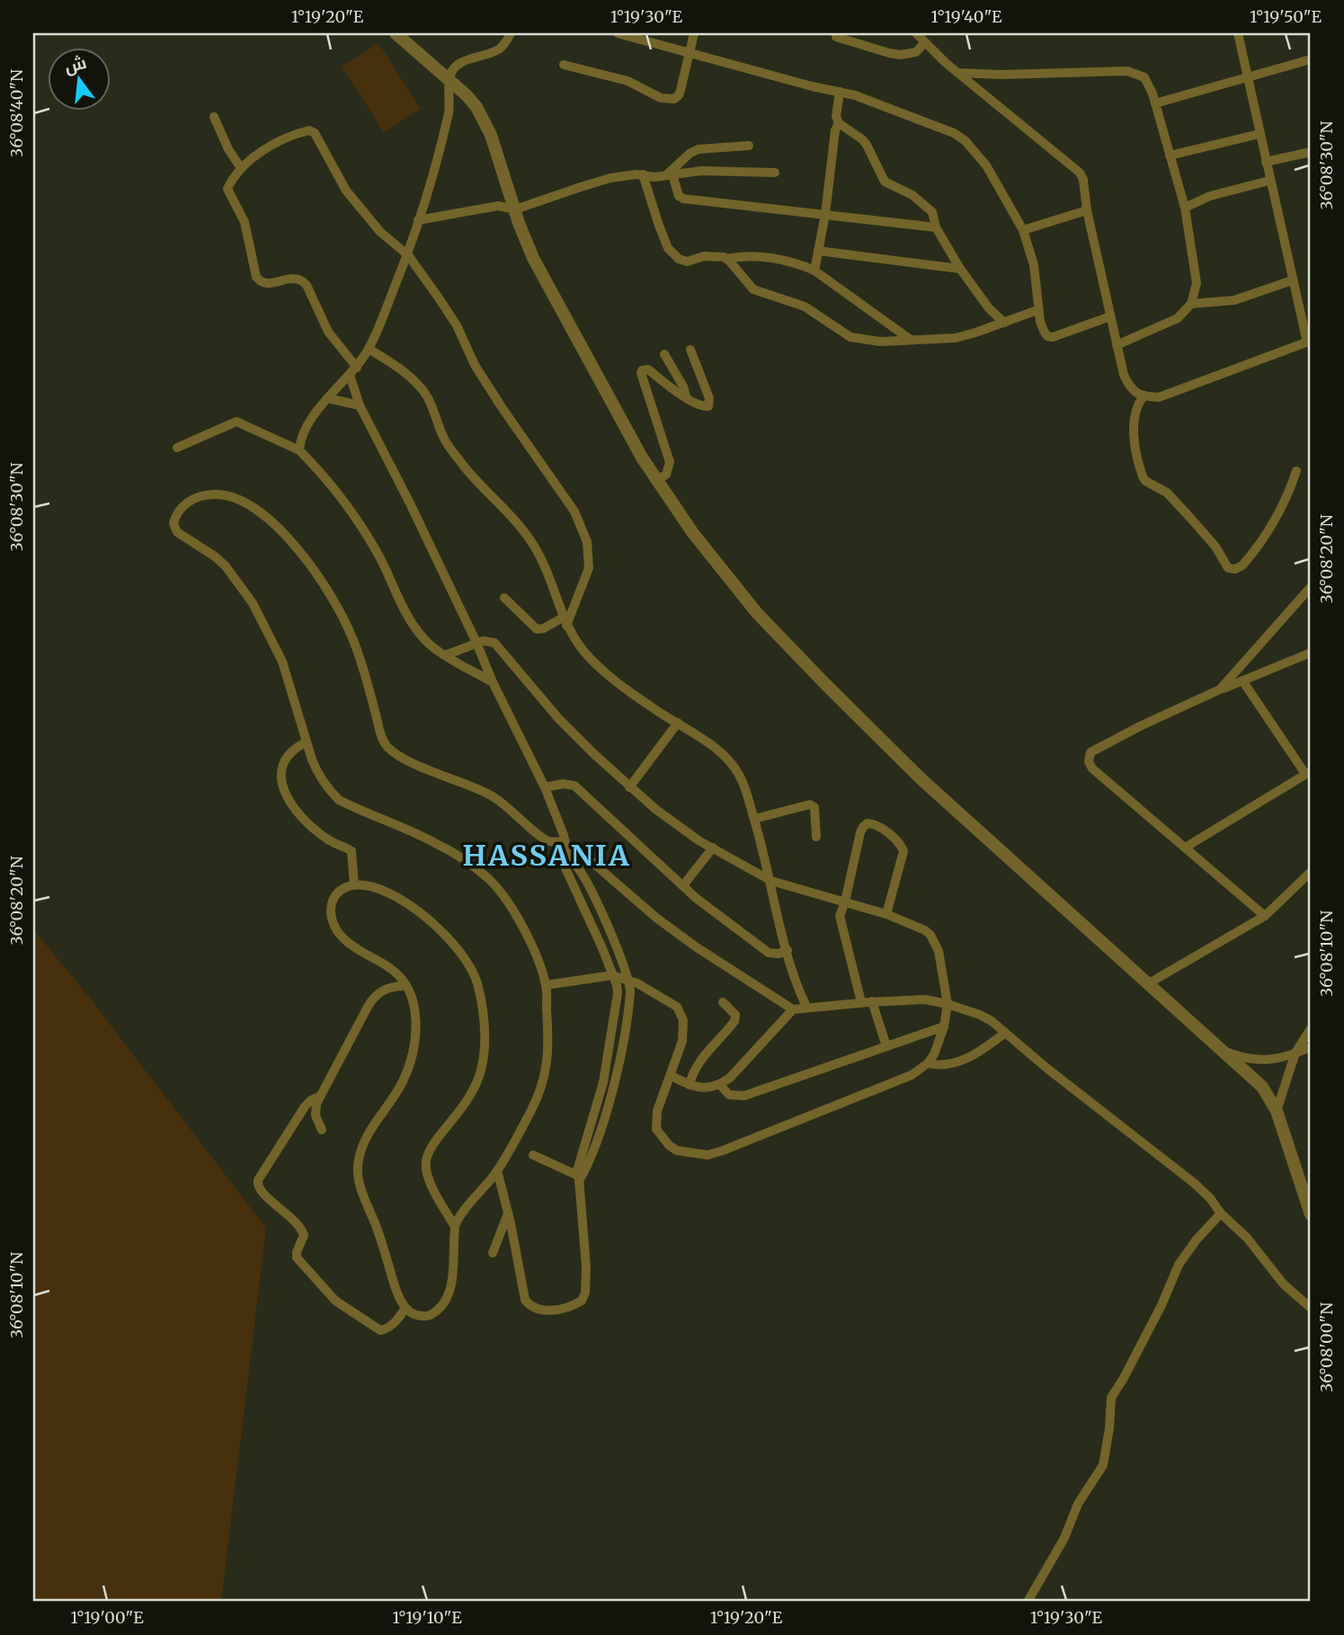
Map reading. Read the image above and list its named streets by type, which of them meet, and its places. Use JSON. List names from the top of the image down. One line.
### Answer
{"districts":["HASSANIA"],"north":"top","coordinates":["1°19'20\"E","1°19'30\"E","1°19'40\"E","1°19'50\"E","36°08'40\"N","36°08'30\"N","36°08'20\"N","36°08'10\"N","36°08'00\"N","1°19'00\"E","1°19'10\"E"]}
